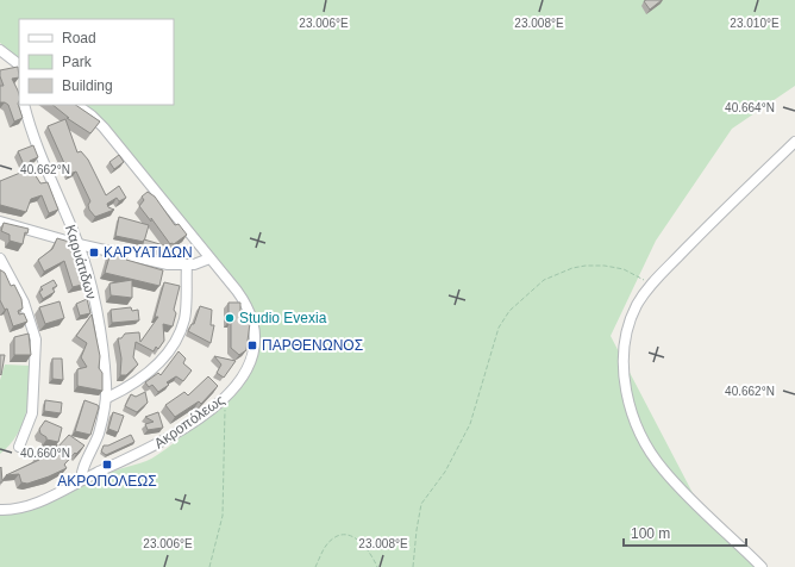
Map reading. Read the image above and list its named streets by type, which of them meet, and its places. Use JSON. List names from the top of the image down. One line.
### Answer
{"streets":{"street":["Καρυάτιδων","Ακροπόλεως"]},"crossings":[["Καρυάτιδων","Ακροπόλεως"]],"places":{"transit":["ΚΑΡΥΑΤΙΔΩΝ","ΠΑΡΘΕΝΩΝΟΣ","ΑΚΡΟΠΟΛΕΩΣ"],"other":["Studio Evexia"]},"legend":["Road","Park","Building"],"scale_bar":"100 m","coordinates":["23.006°E","23.008°E","23.010°E","40.664°N","40.662°N","40.660°N"]}
